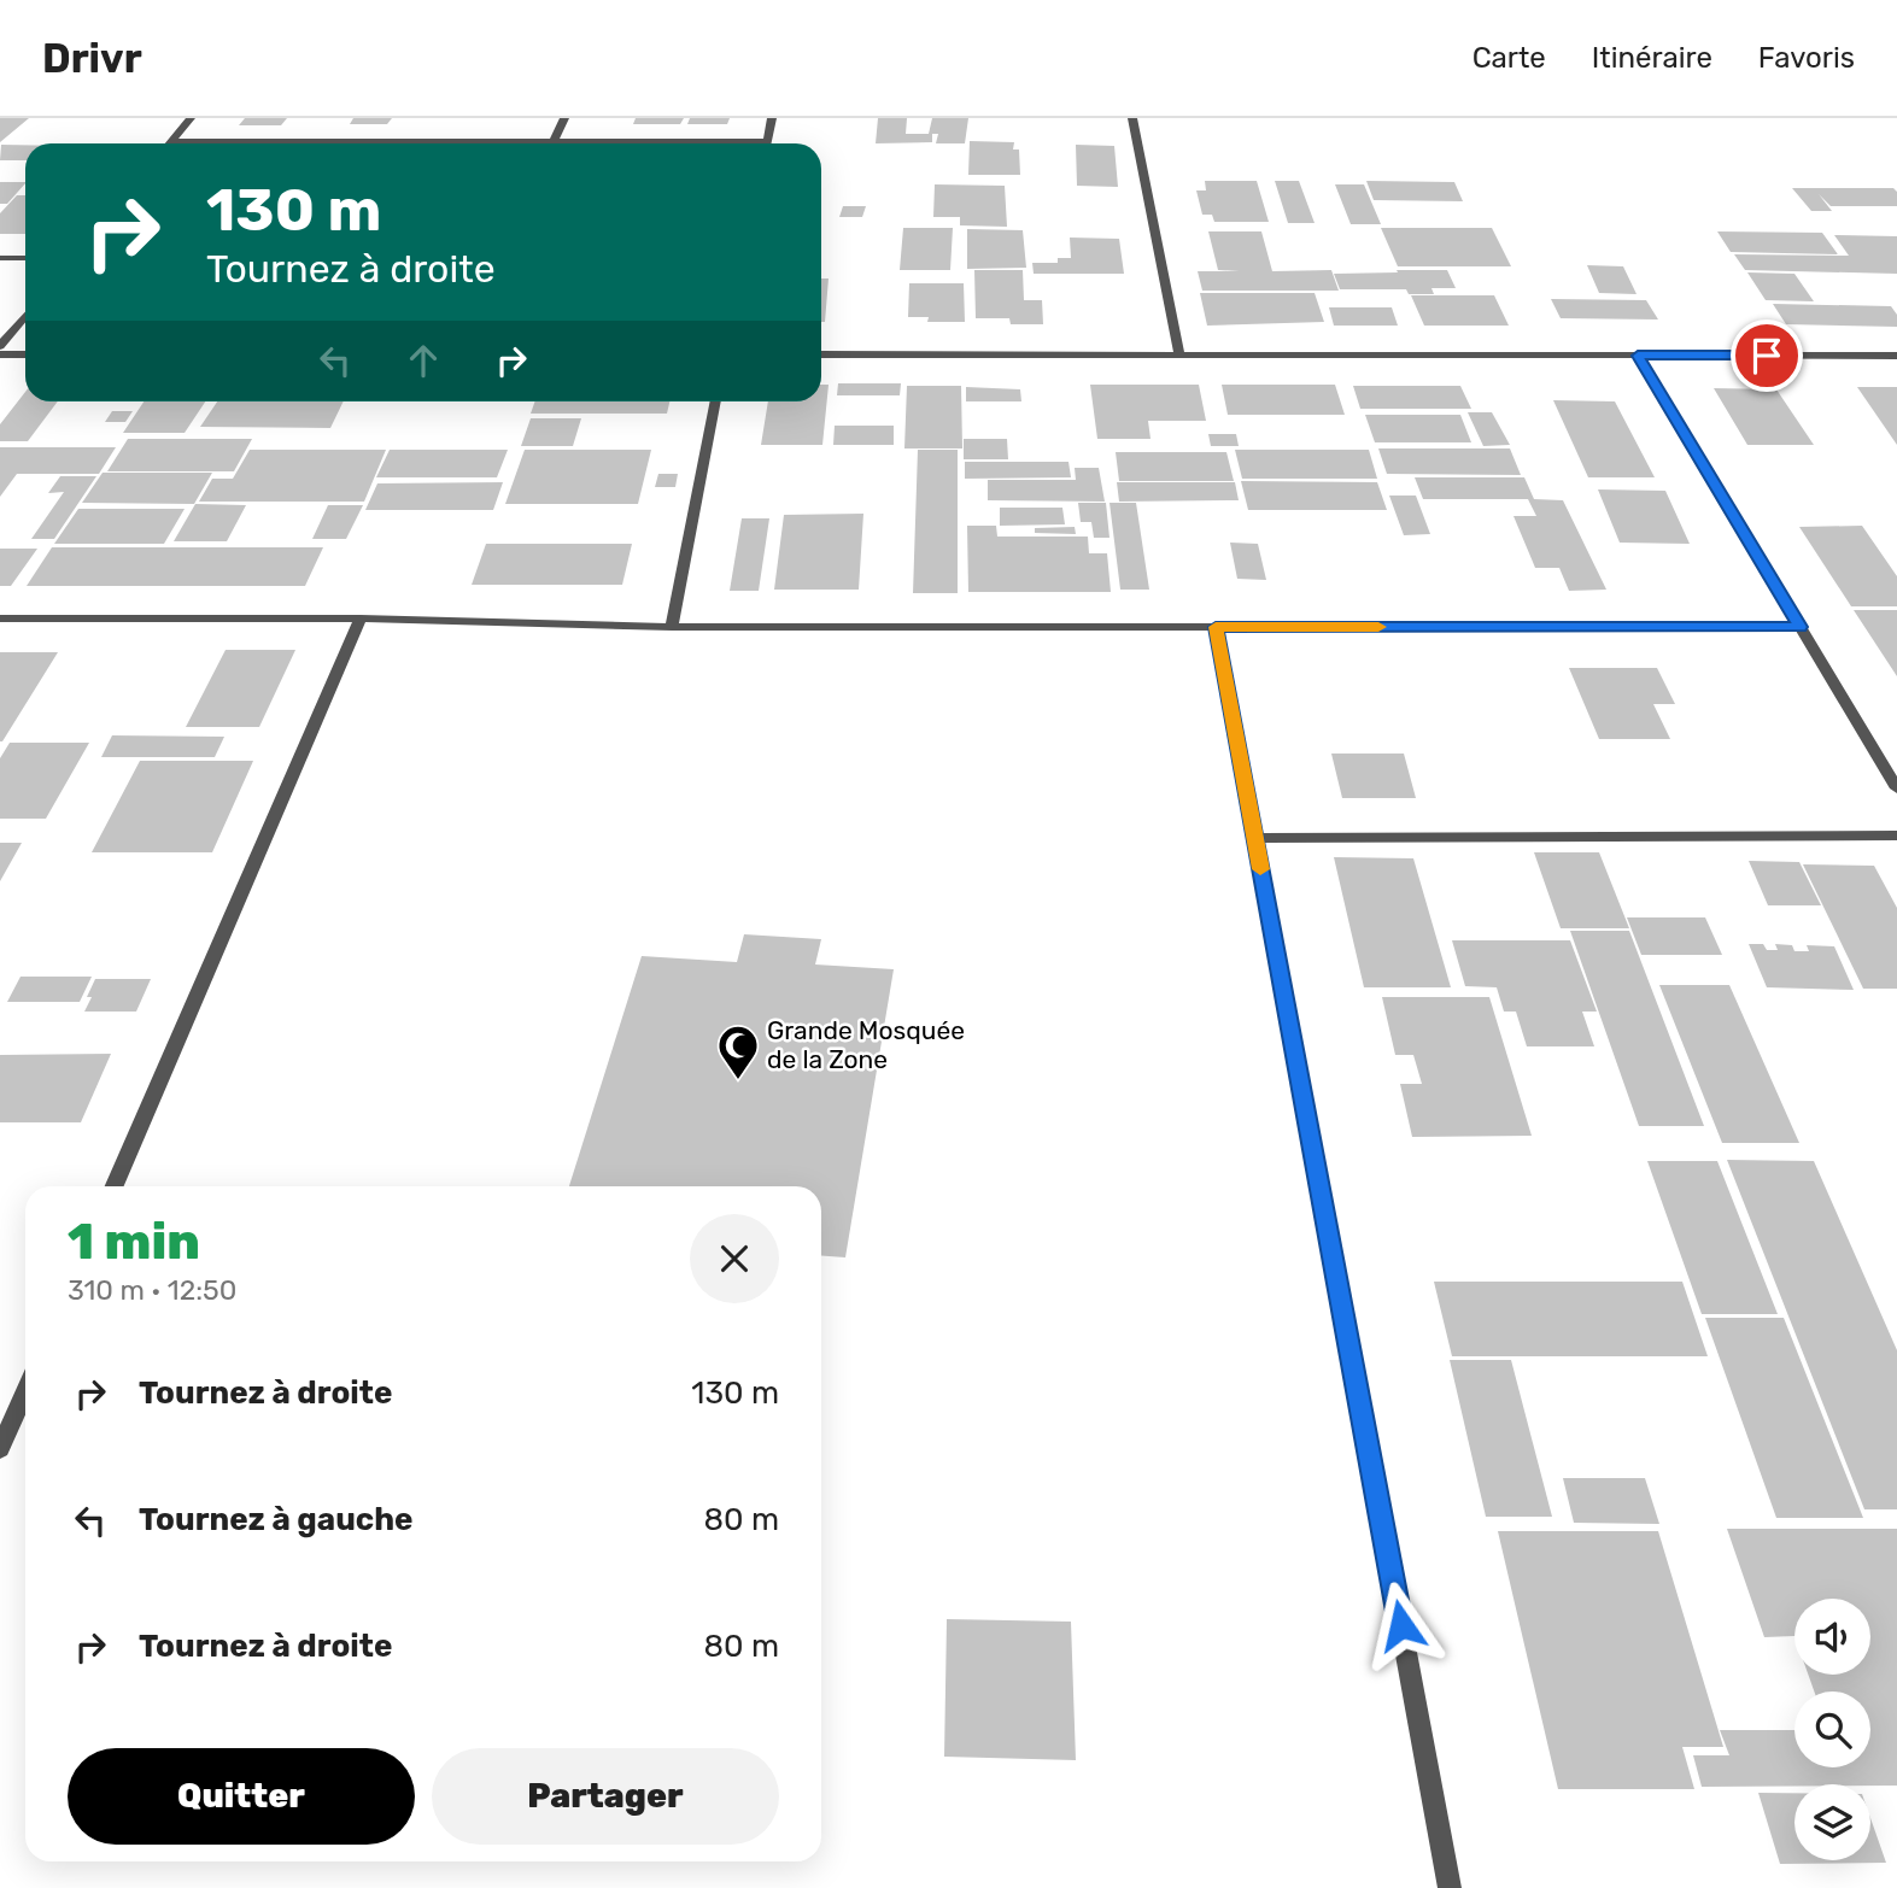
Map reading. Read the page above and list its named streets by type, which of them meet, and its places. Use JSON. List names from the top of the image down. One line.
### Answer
{"places":{"mosque":["Grande Mosquée de la Zone"]},"page":{"header":"Drivr","nav":["Carte","Itinéraire","Favoris"],"turn":["130 m","Tournez à droite"],"heading":["1 min","310 m · 12:50"],"list":[{"name":"Tournez à droite","value":"130 m"},{"name":"Tournez à gauche","value":"80 m"},{"name":"Tournez à droite","value":"80 m"}],"buttons":["Quitter","Partager"]}}
